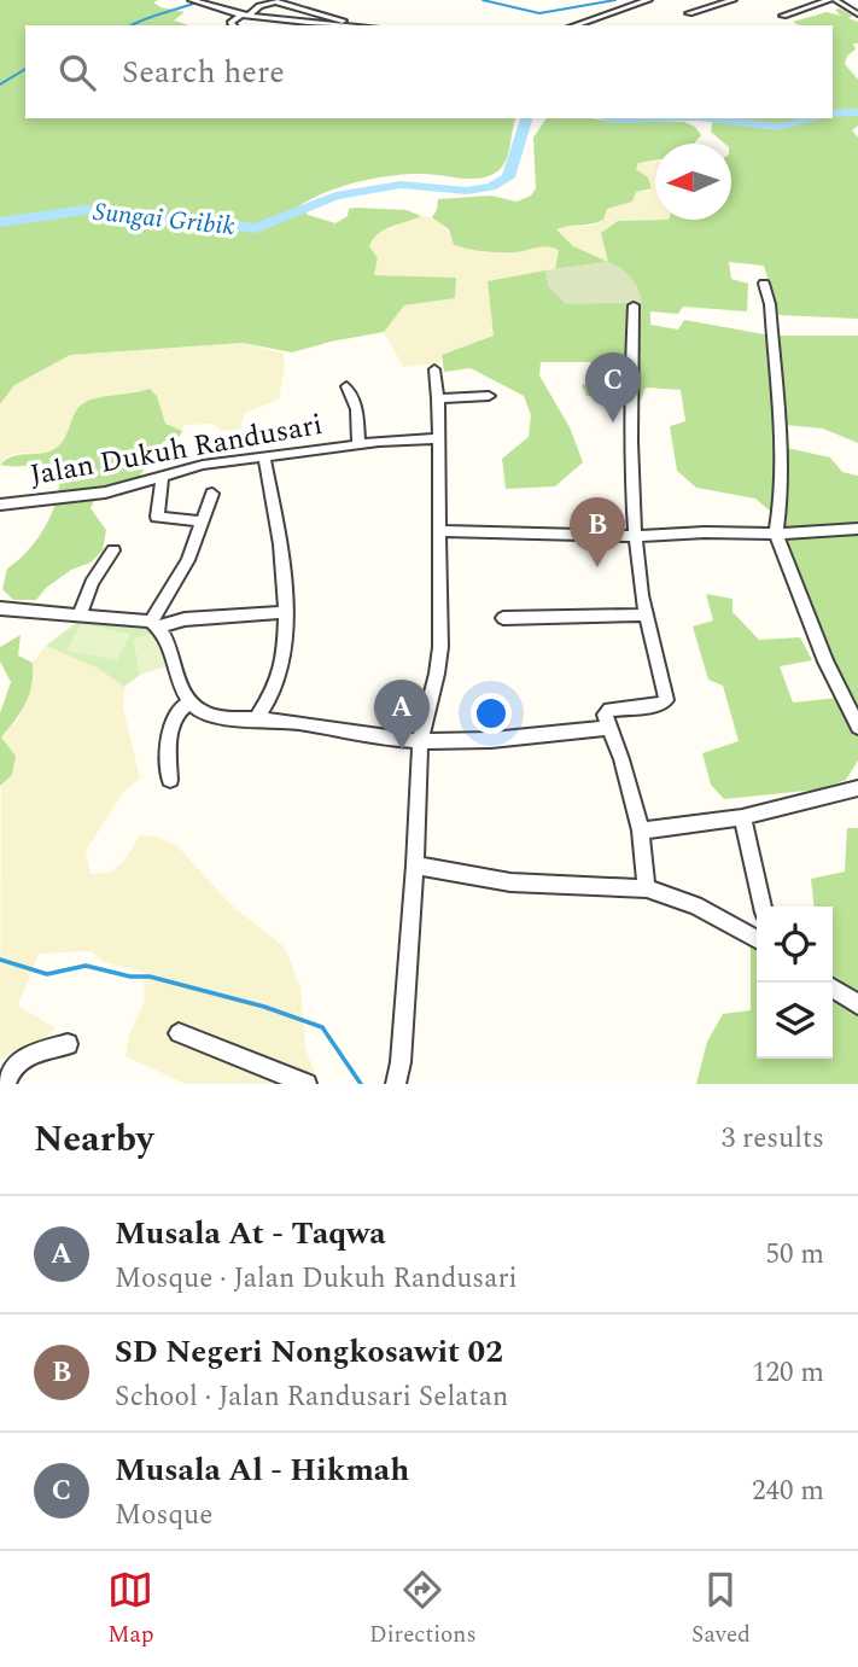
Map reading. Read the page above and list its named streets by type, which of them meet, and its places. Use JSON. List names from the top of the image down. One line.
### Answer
{"streets":{"street":["Jalan Dukuh Randusari"]},"water":["Sungai Gribik"],"north":"left","page":{"search":"Search here","pins":["C","B","A"],"heading":["Nearby","3 results"],"list":[{"mark":"A","name":"Musala At - Taqwa","note":"Mosque · Jalan Dukuh Randusari","value":"50 m"},{"mark":"B","name":"SD Negeri Nongkosawit 02","note":"School · Jalan Randusari Selatan","value":"120 m"},{"mark":"C","name":"Musala Al - Hikmah","note":"Mosque","value":"240 m"}],"nav":["Map","Directions","Saved"]}}
